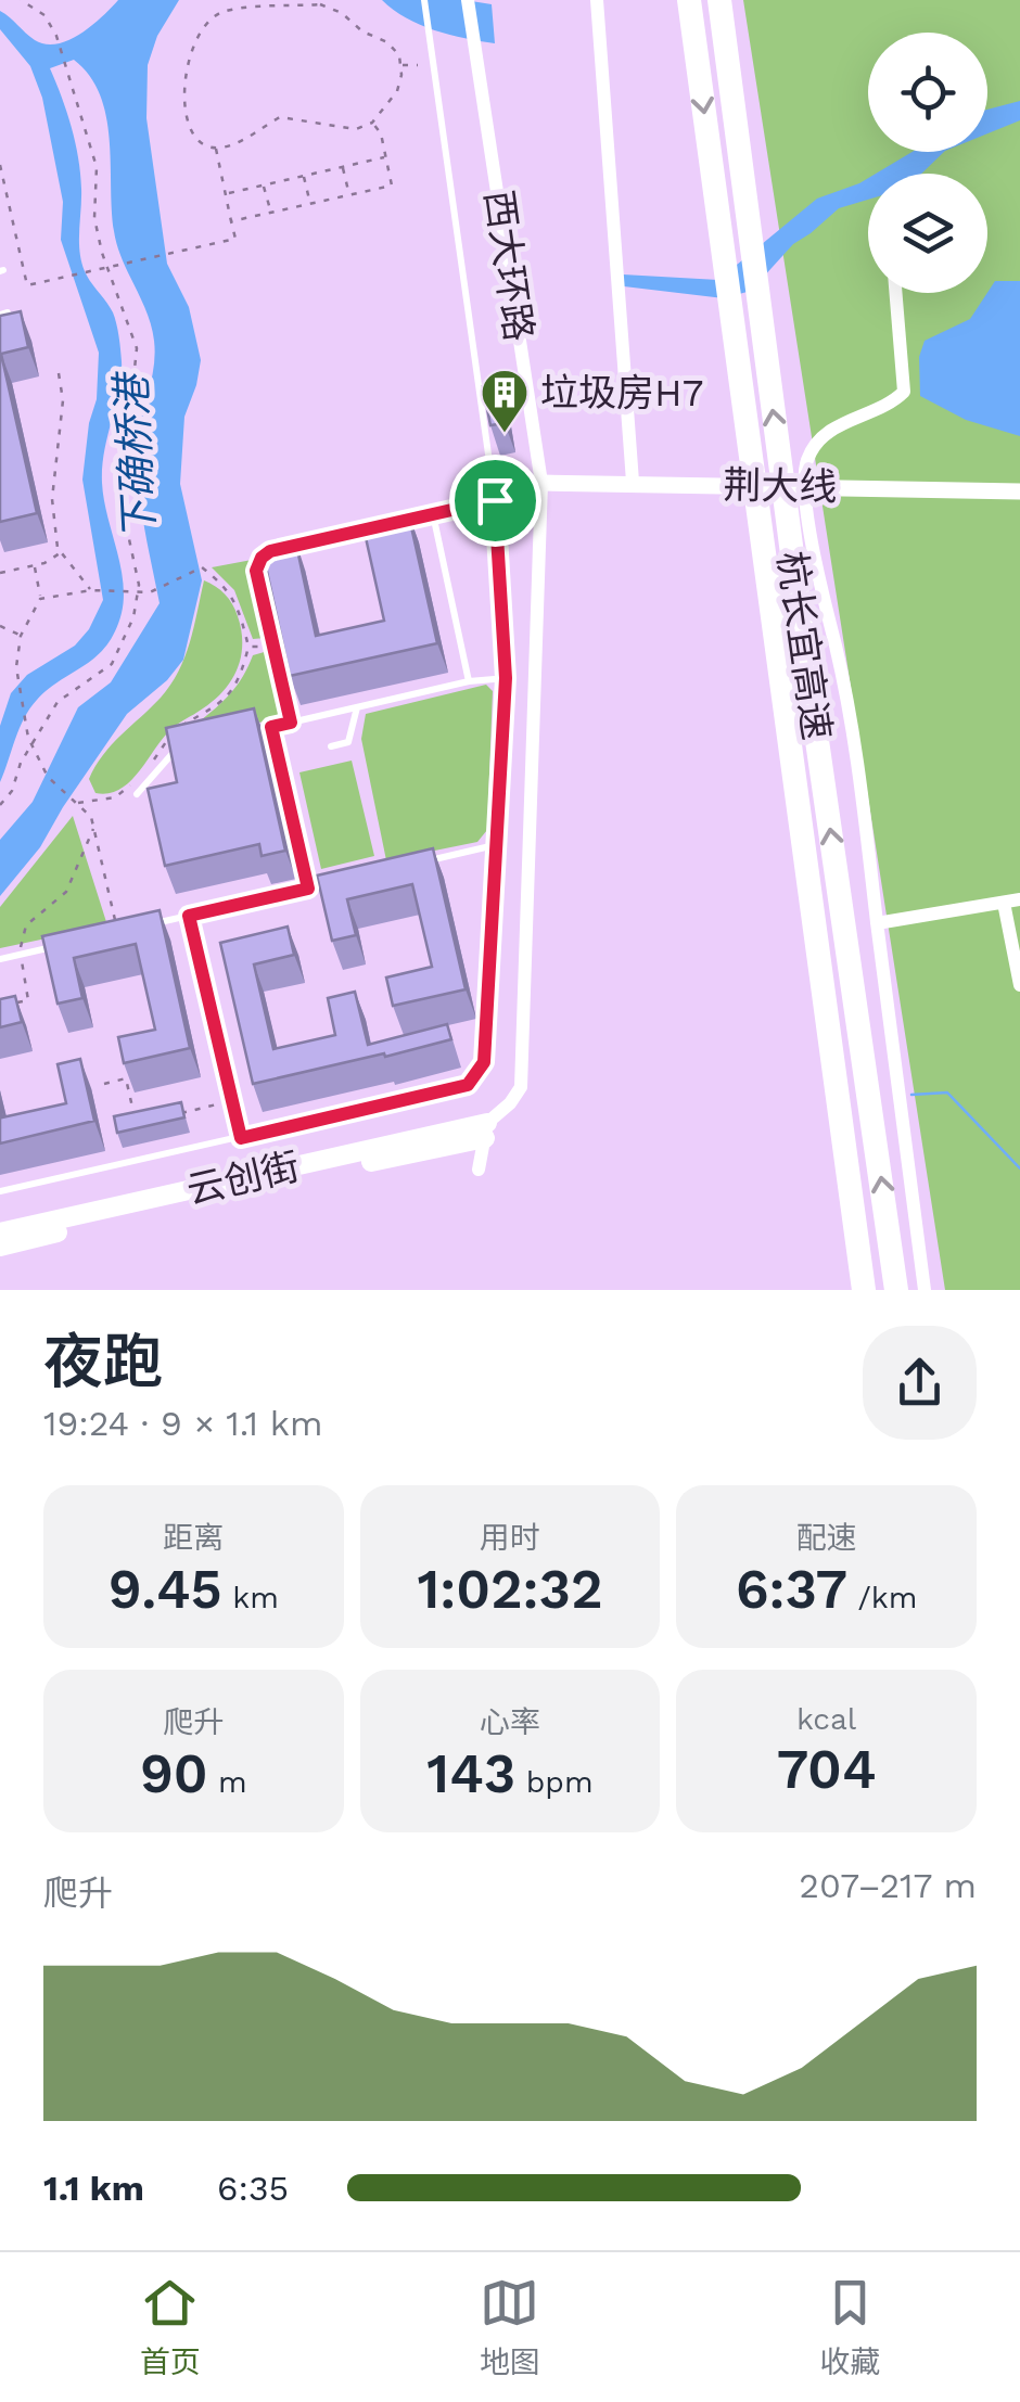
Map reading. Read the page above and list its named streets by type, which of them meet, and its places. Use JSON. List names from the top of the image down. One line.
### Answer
{"streets":{"highway":["杭长宜高速"],"main road":["云创街"],"street":["西大环路","荆大线"]},"crossings":[["西大环路","荆大线"],["西大环路","云创街"]],"water":["下确桥港"],"places":{"building":["垃圾房H7"]},"page":{"heading":["夜跑","19:24 · 9 × 1.1 km"],"stats":[["距离","9.45 km"],["用时","1:02:32"],["配速","6:37 /km"],["爬升","90 m"],["心率","143 bpm"],["kcal","704"]],"chart":["爬升","207–217 m"],"list":[{"name":"1.1 km","note":"6:35"}],"tabs":["首页","地图","收藏"]}}
